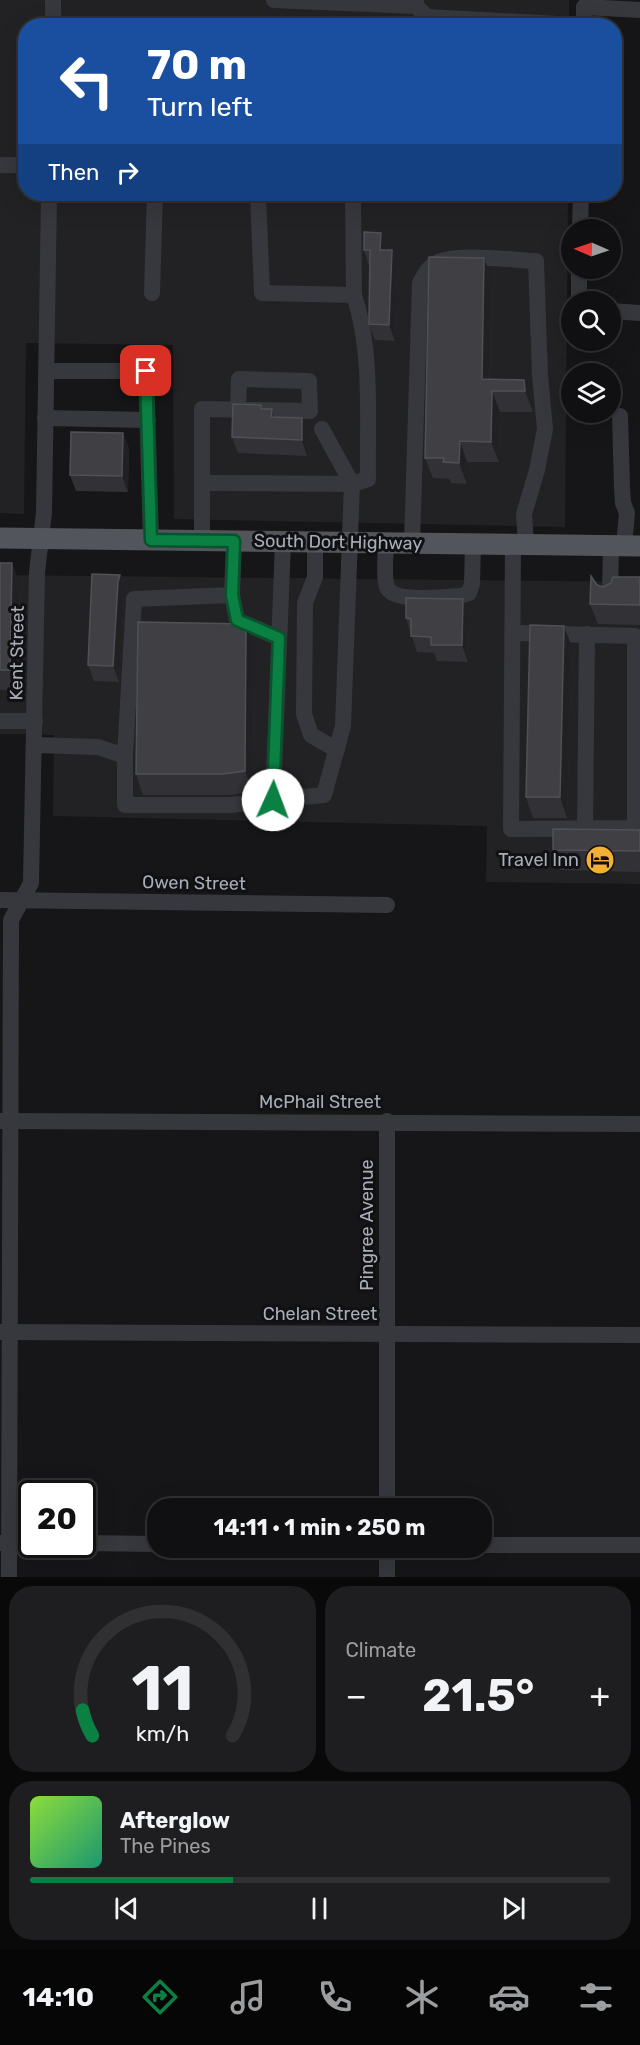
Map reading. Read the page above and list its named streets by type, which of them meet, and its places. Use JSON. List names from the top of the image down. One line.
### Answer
{"streets":{"main road":["South Dort Highway"],"street":["Kent Street","Owen Street","McPhail Street","Pingree Avenue","Chelan Street"]},"crossings":[["South Dort Highway","Kent Street"],["Kent Street","Owen Street"],["Kent Street","McPhail Street"],["Kent Street","Chelan Street"],["McPhail Street","Pingree Avenue"],["Pingree Avenue","Chelan Street"]],"places":{"hotel":["Travel Inn"]},"north":"left","page":{"turn":["70 m","Turn left"],"then":"Then","limit":"20","trip":"14:11 · 1 min · 250 m","tile":"Climate","heat":["−","21.5°","+"],"song":["Afterglow","The Pines"],"tabs":"14:10","gauge":["11","km/h"]}}
